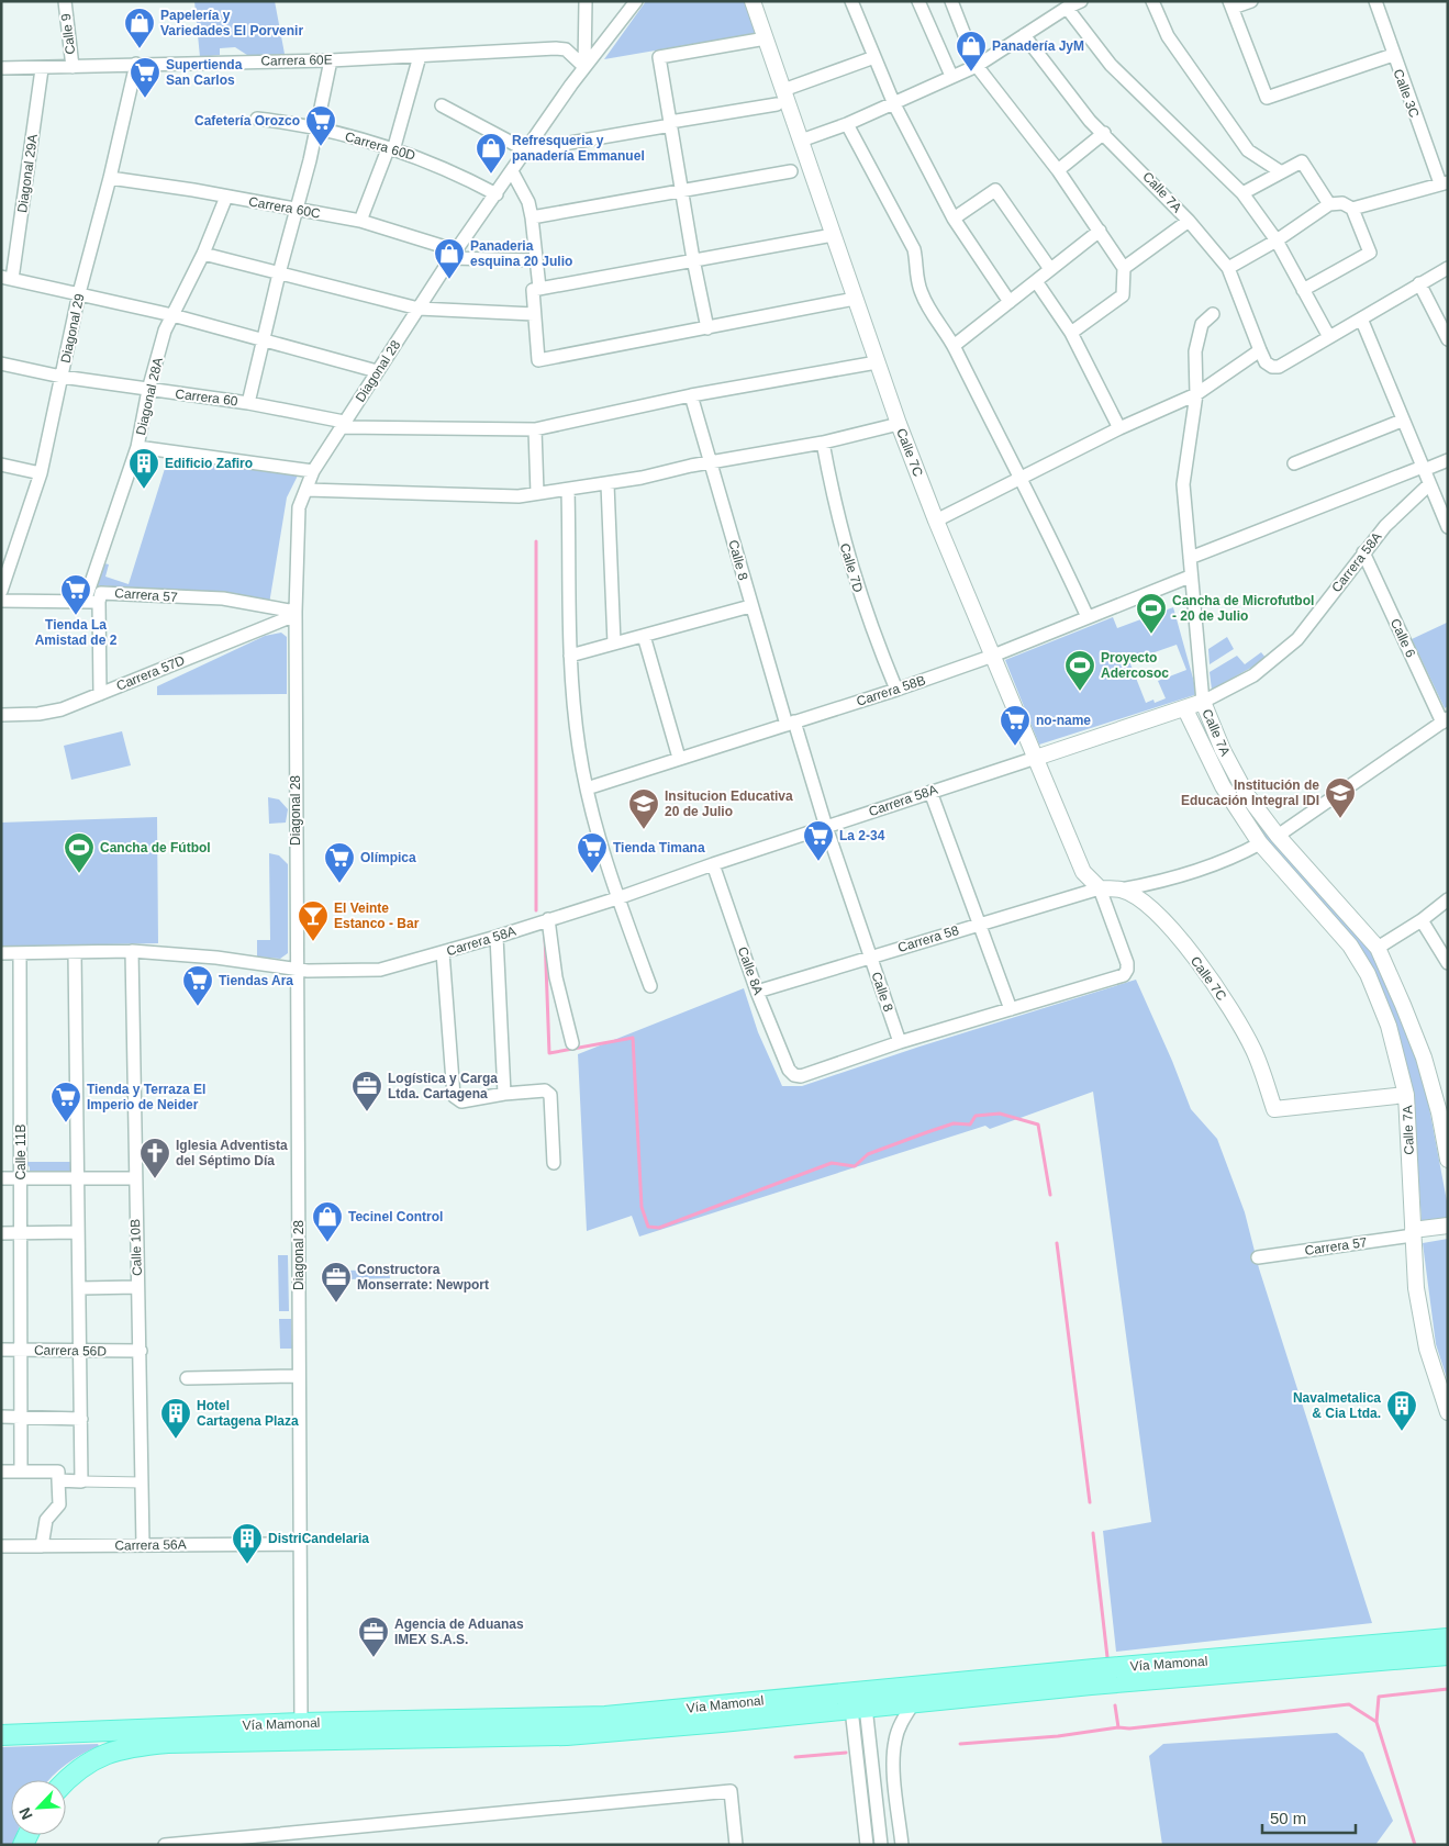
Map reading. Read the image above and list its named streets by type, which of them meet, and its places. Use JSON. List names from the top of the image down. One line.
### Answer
{"streets":{"main road":["Vía Mamonal"],"street":["Calle 9","Carrera 60E","Calle 3C","Carrera 60D","Diagonal 29A","Calle 7A","Carrera 60C","Diagonal 29","Diagonal 28","Diagonal 28A","Carrera 60","Calle 7C","Calle 8","Carrera 58A","Calle 7D","Carrera 57","Calle 6","Carrera 57D","Carrera 58B","Carrera 58","Calle 8A","Calle 11B","Calle 10B","Carrera 56D","Carrera 56A"]},"crossings":[["Calle 9","Carrera 60E"],["Carrera 60E","Diagonal 29A"],["Carrera 60E","Diagonal 29"],["Carrera 60E","Diagonal 28"],["Carrera 60D","Diagonal 28"],["Calle 7A","Calle 7C"],["Calle 7A","Carrera 58A"],["Calle 7A","Carrera 57"],["Calle 7A","Carrera 58B"],["Carrera 60C","Diagonal 29"],["Carrera 60C","Diagonal 28"],["Carrera 60C","Diagonal 28A"],["Diagonal 29","Carrera 60"],["Diagonal 28","Carrera 60"],["Diagonal 28","Carrera 58A"],["Diagonal 28","Carrera 57"],["Diagonal 28","Carrera 57D"],["Diagonal 28","Carrera 56A"],["Diagonal 28","Vía Mamonal"],["Diagonal 28A","Carrera 60"],["Diagonal 28A","Carrera 57"],["Carrera 60","Calle 7C"],["Carrera 60","Calle 8"],["Calle 7C","Carrera 58A"],["Calle 7C","Carrera 58B"],["Calle 7C","Carrera 58"],["Calle 8","Carrera 58A"],["Calle 8","Carrera 58B"],["Calle 8","Carrera 58"],["Calle 8","Calle 8A"],["Carrera 58A","Calle 6"],["Carrera 58A","Calle 8A"],["Calle 7D","Carrera 58B"],["Carrera 57","Carrera 57D"],["Carrera 58","Calle 8A"],["Calle 11B","Carrera 56D"],["Calle 10B","Carrera 56D"],["Calle 10B","Carrera 56A"]],"places":{"shop":["Papelería y Variedades El Porvenir","Panadería JyM","Refresqueria y panadería Emmanuel","Panaderia esquina 20 Julio","Tecinel Control"],"supermarket":["Supertienda San Carlos","Cafetería Orozco","Tienda La Amistad de 2","no-name","La 2-34","Tienda Timana","Olímpica","Tiendas Ara","Tienda y Terraza El Imperio de Neider"],"building":["Edificio Zafiro","Navalmetalica & Cia Ltda.","Hotel Cartagena Plaza","DistriCandelaria"],"sports":["Cancha de Microfutbol - 20 de Julio","Proyecto Adercosoc","Cancha de Fútbol"],"school or university":["Institución de Educación Integral IDI","Insitucion Educativa 20 de Julio"],"bar":["El Veinte Estanco - Bar"],"office":["Logística y Carga Ltda. Cartagena","Constructora Monserrate: Newport","Agencia de Aduanas IMEX S.A.S."],"church":["Iglesia Adventista del Séptimo Día"]},"scale_bar":"50 m","north":"bottom left"}
